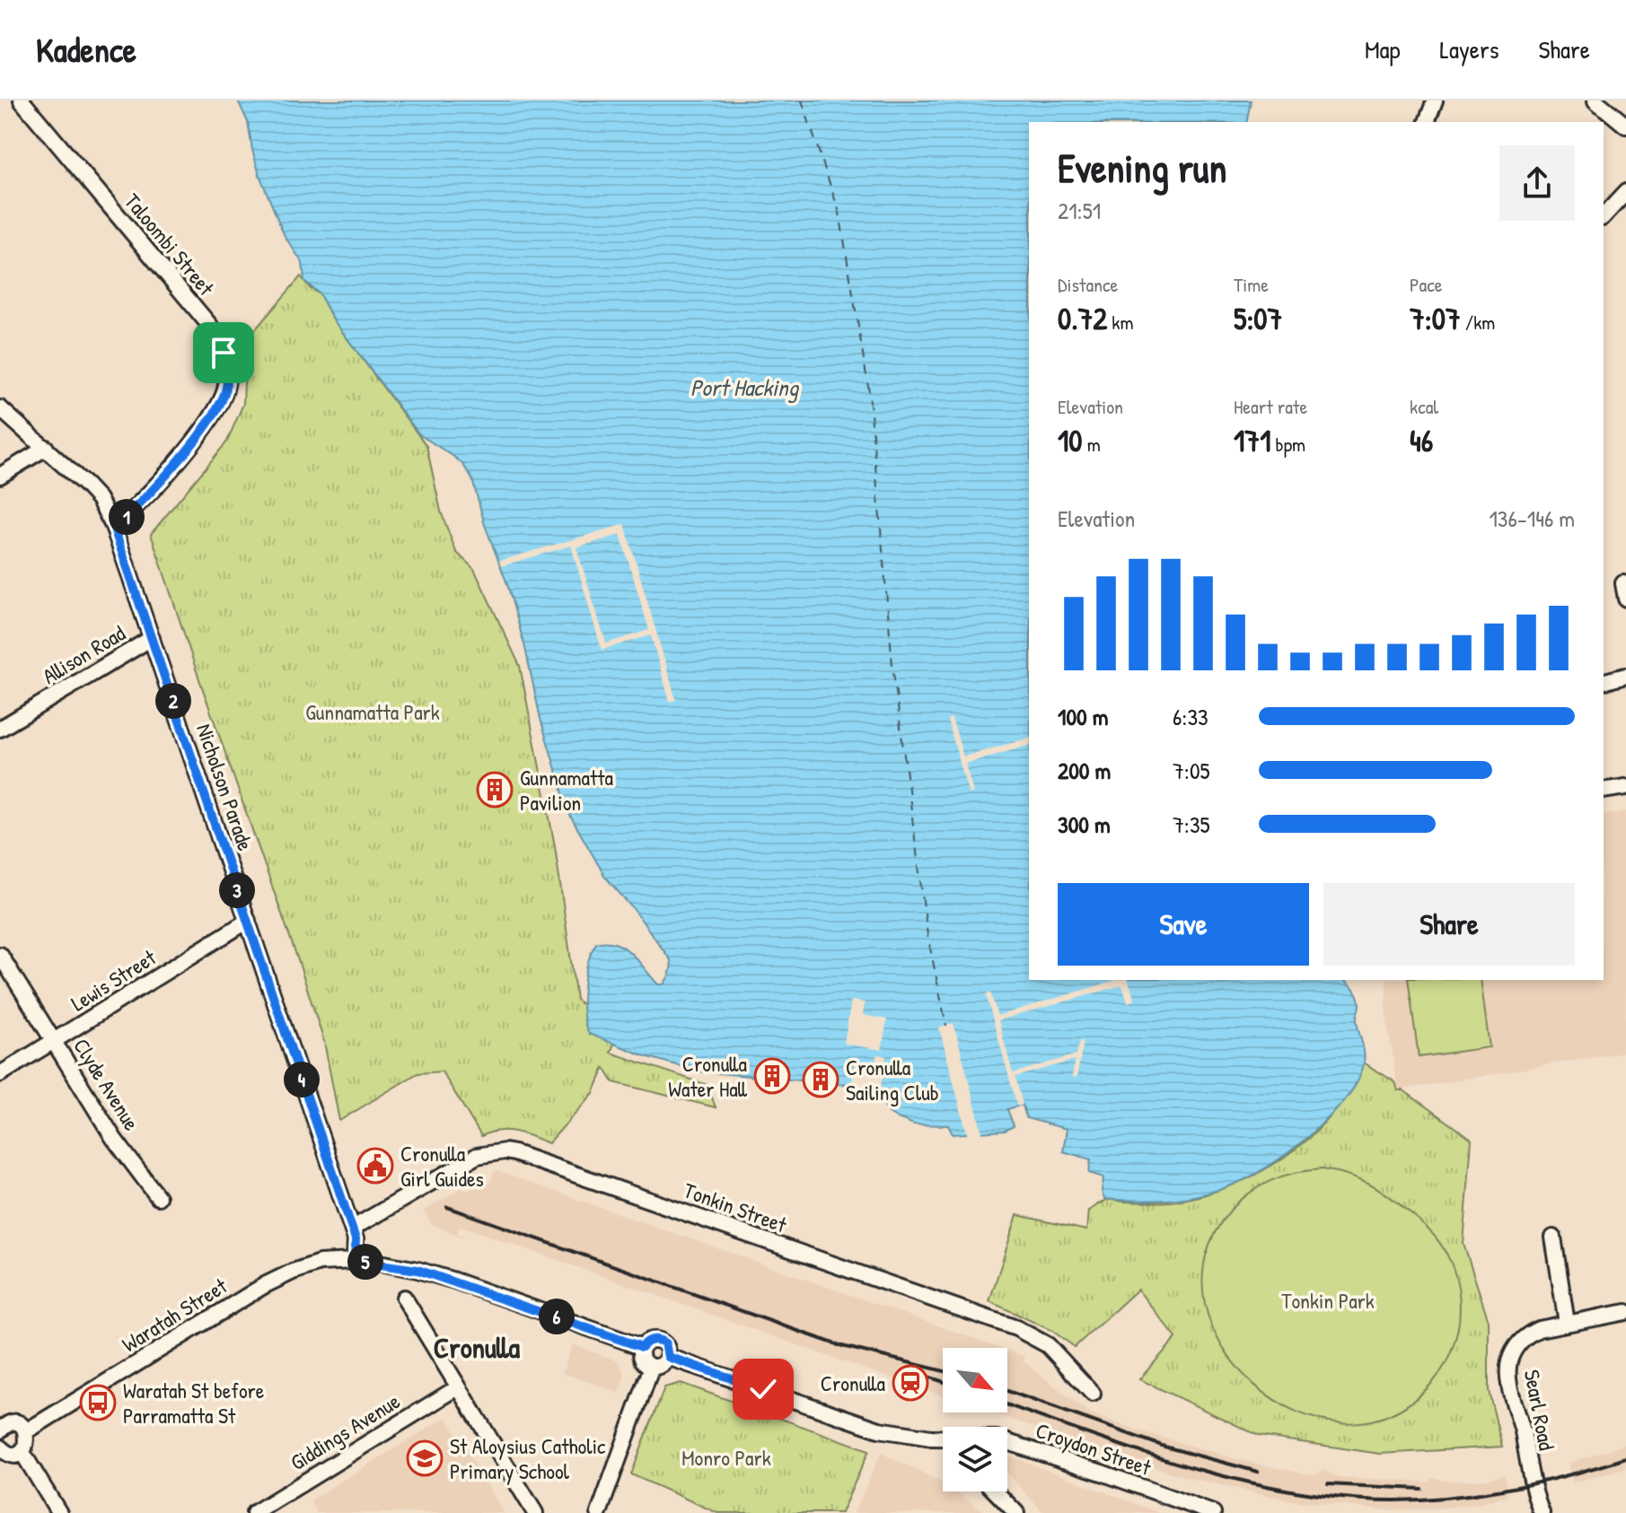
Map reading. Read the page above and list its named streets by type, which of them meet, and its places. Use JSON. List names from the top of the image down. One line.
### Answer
{"streets":{"street":["Taloombi Street","Allison Road","Nicholson Parade","Lewis Street","Clyde Avenue","Tonkin Street","Waratah Street","Searl Road","Giddings Avenue","Croydon Street"]},"crossings":[["Taloombi Street","Nicholson Parade"],["Allison Road","Nicholson Parade"],["Nicholson Parade","Lewis Street"],["Nicholson Parade","Tonkin Street"],["Nicholson Parade","Waratah Street"],["Lewis Street","Clyde Avenue"],["Waratah Street","Croydon Street"]],"districts":["Cronulla"],"water":["Port Hacking"],"parks":["Gunnamatta Park","Tonkin Park","Monro Park"],"places":{"building":["Gunnamatta Pavilion","Cronulla Water Hall","Cronulla Sailing Club"],"public building":["Cronulla Girl Guides"],"station":["Cronulla"],"bus stop":["Waratah St before Parramatta St"],"school or university":["St Aloysius Catholic Primary School"]},"north":"bottom right","page":{"header":"Kadence","nav":["Map","Layers","Share"],"heading":["Evening run","21:51"],"stats":[["Distance","0.72 km"],["Time","5:07"],["Pace","7:07 /km"],["Elevation","10 m"],["Heart rate","171 bpm"],["kcal","46"]],"chart":["Elevation","136–146 m"],"pins":["1","2","3","4","5","6"],"list":[{"name":"100 m","note":"6:33"},{"name":"200 m","note":"7:05"},{"name":"300 m","note":"7:35"}],"buttons":["Save","Share"]}}
